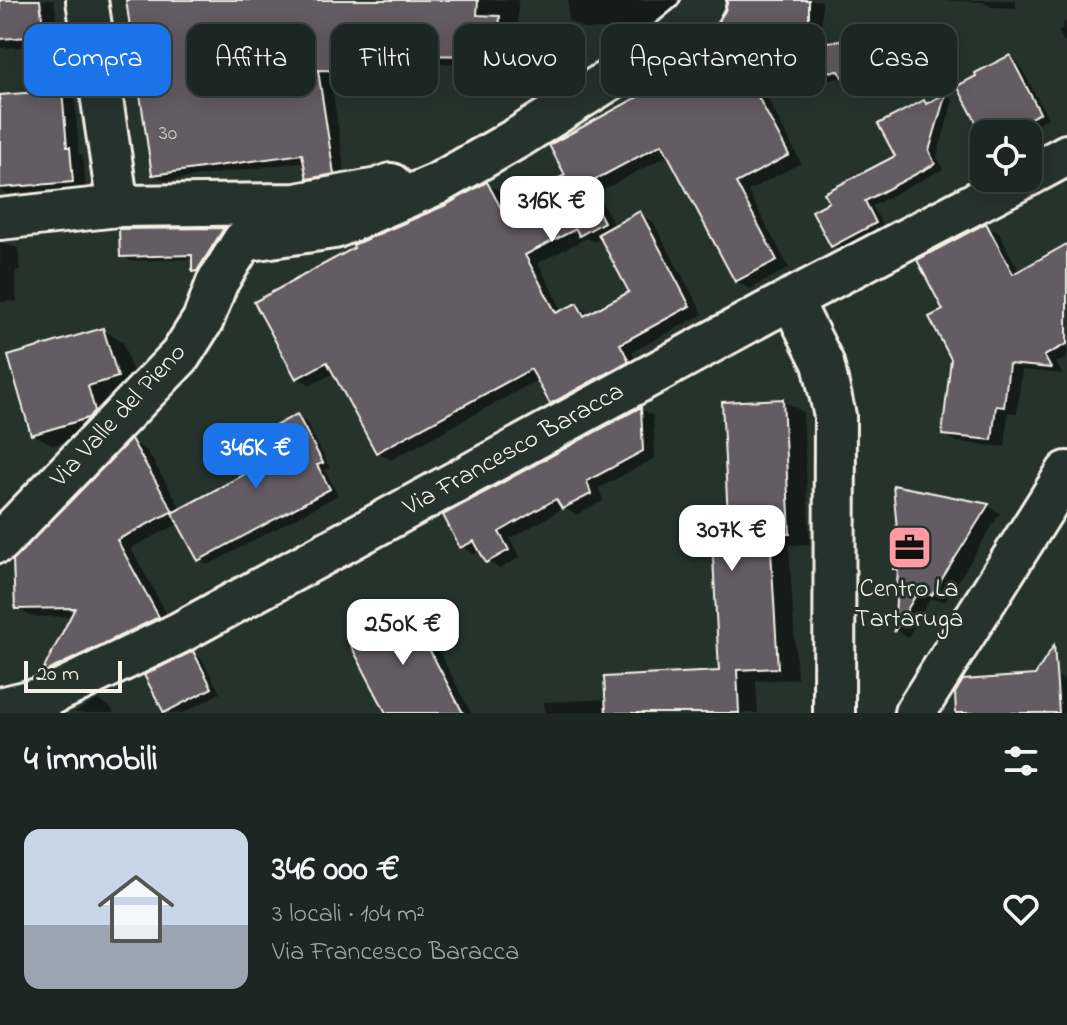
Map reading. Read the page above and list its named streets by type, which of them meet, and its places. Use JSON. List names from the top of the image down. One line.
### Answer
{"streets":{"street":["Via Valle del Pieno","Via Francesco Baracca"]},"places":{"office":["Centro La Tartaruga"]},"house_numbers":["30"],"scale_bar":"20 m","page":{"chip":["Compra","Affitta","Filtri","Nuovo","Appartamento","Casa"],"price":["316K €","346K €","307K €","250K €"],"scale":"20 m","heading":"4 immobili","list":[{"name":"346 000 €","note":"3 locali · 104 m² · Via Francesco Baracca"}]}}
